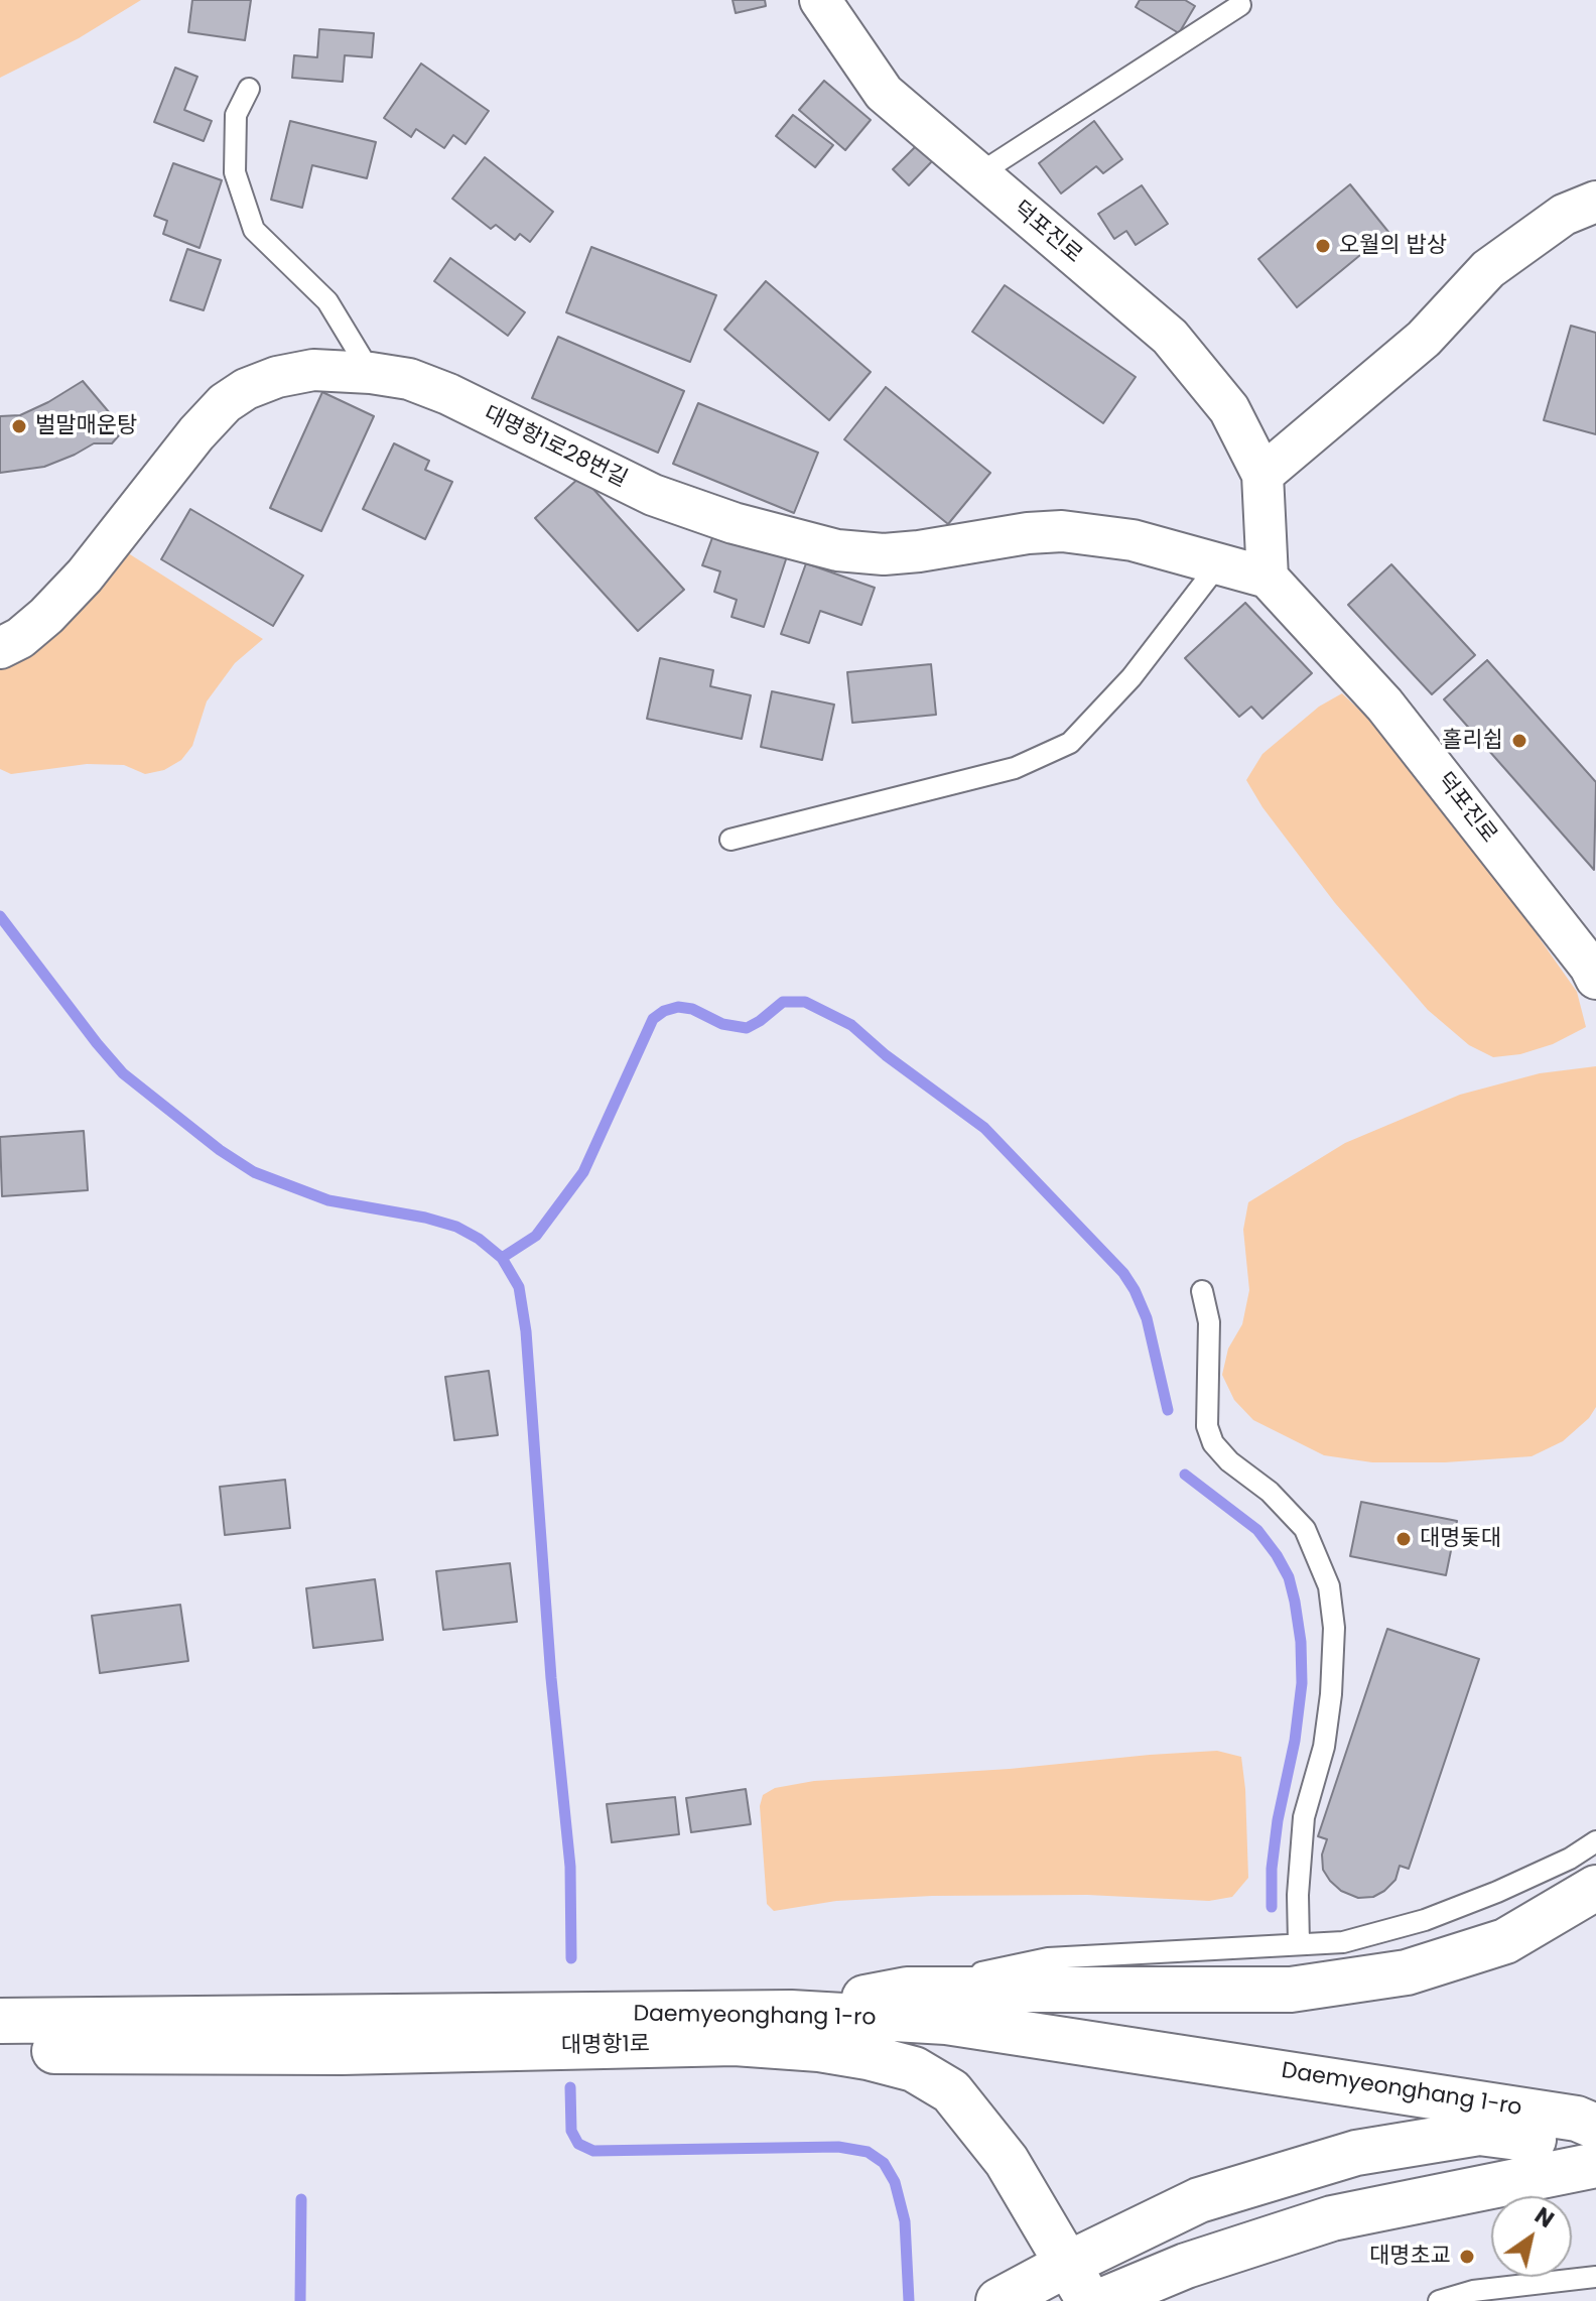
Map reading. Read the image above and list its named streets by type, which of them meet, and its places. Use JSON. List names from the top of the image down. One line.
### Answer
{"streets":{"street":["덕포진로","대명항1로28번길","Daemyeonghang 1-ro","대명항1로"]},"crossings":[["덕포진로","대명항1로28번길"]],"places":["오월의 밥상","벌말매운탕","홀리쉽","대명돛대","대명초교"],"north":"top right"}
